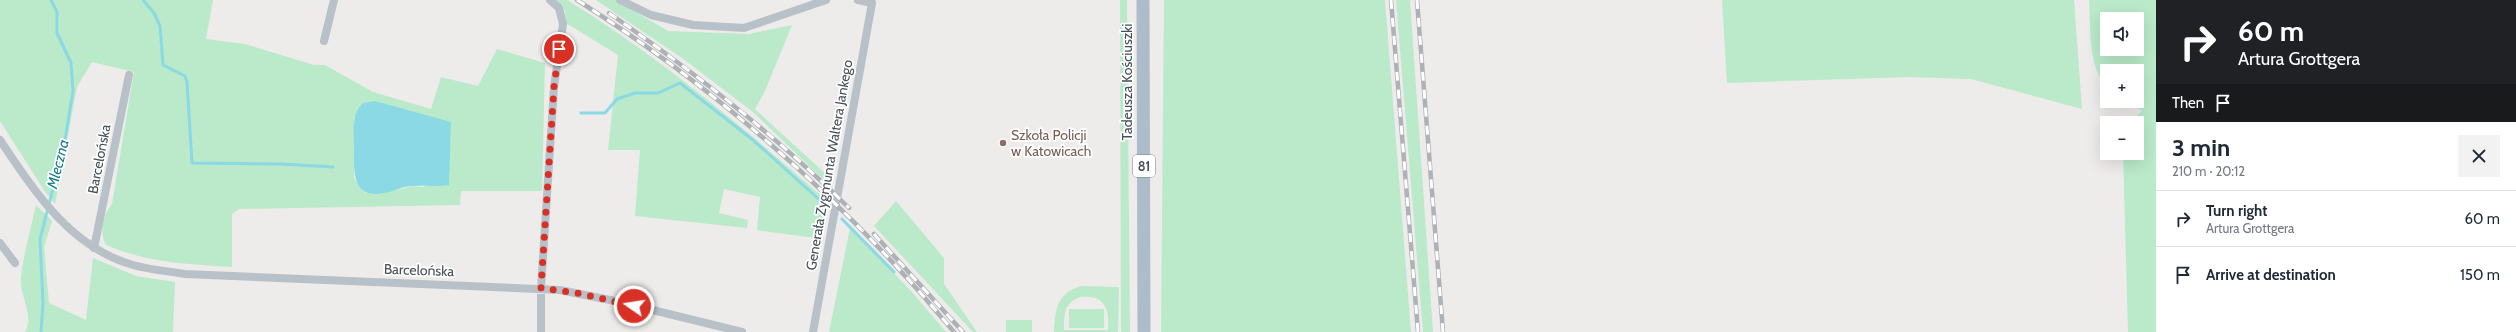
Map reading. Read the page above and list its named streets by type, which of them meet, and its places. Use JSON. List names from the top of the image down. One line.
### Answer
{"streets":{"main road":["Tadeusza Kościuszki","81"],"street":["Barcelońska","Generała Zygmunta Waltera Jankego"]},"water":["Mleczna"],"places":["Szkoła Policji w Katowicach"],"page":{"turn":["60 m","Artura Grottgera"],"map_buttons":["+","−"],"then":"Then","heading":["3 min","210 m · 20:12"],"list":[{"name":"Turn right","note":"Artura Grottgera","value":"60 m"},{"name":"Arrive at destination","value":"150 m"}]}}
